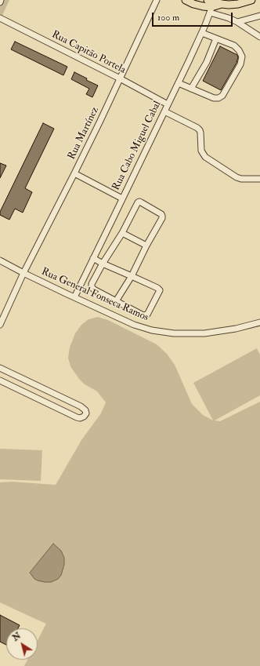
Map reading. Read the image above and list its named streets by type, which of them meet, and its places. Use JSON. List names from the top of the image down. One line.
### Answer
{"streets":{"street":["Rua Capitão Portela","Rua Martínez","Rua Cabo Miguel Cabal","Rua General Fonseca Ramos"]},"crossings":[["Rua Capitão Portela","Rua Martínez"],["Rua Capitão Portela","Rua Cabo Miguel Cabal"],["Rua Martínez","Rua General Fonseca Ramos"],["Rua Cabo Miguel Cabal","Rua General Fonseca Ramos"]],"scale_bar":"100 m","north":"top left"}
